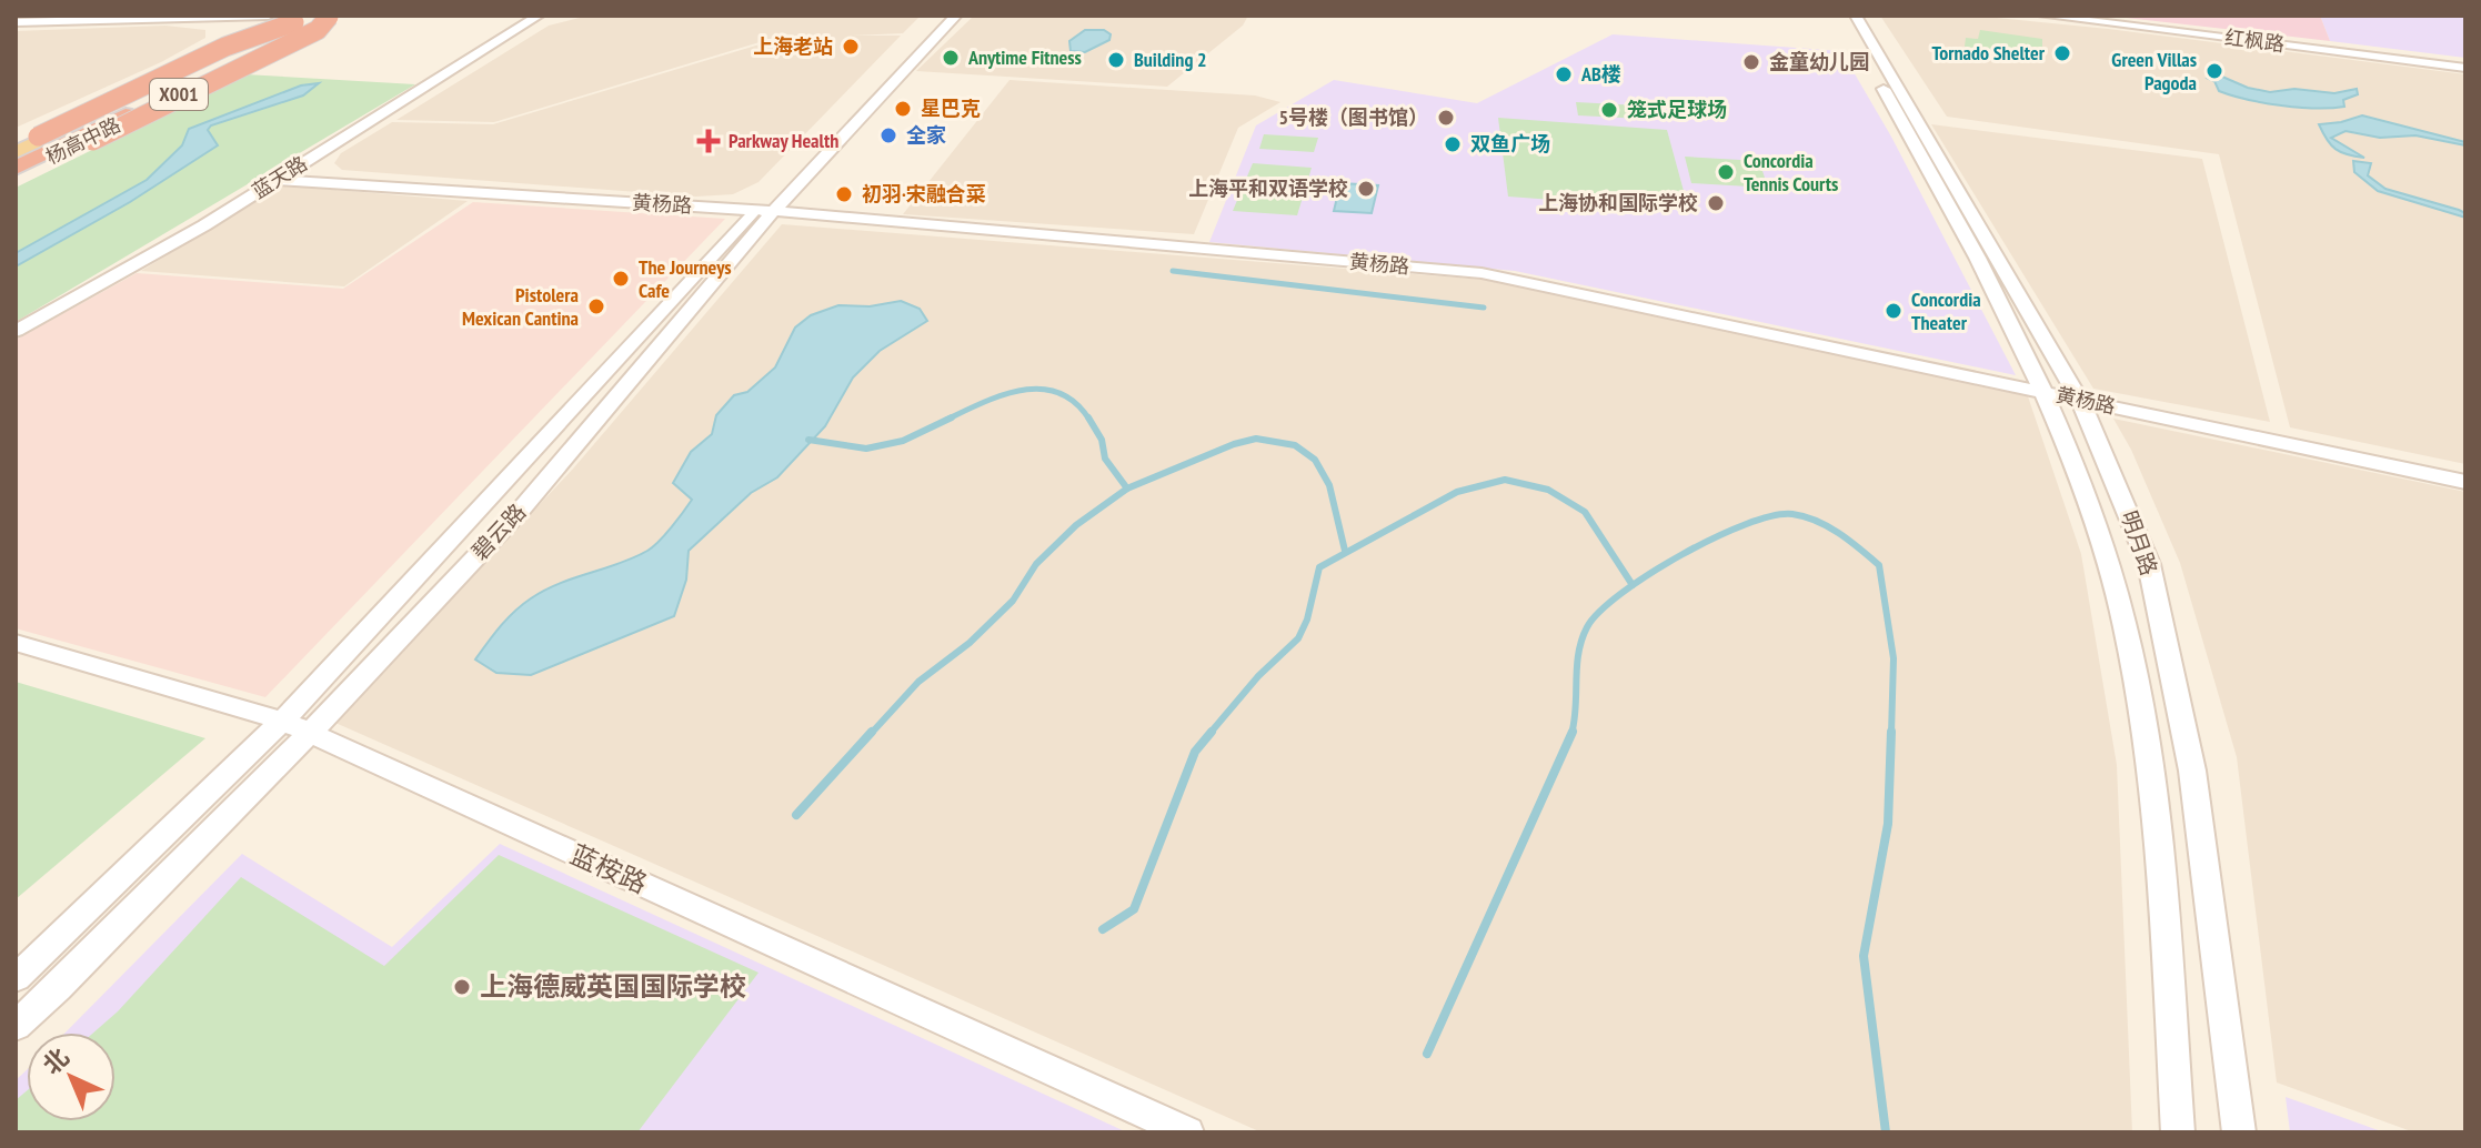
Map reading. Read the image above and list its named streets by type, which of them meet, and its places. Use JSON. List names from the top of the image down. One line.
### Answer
{"streets":{"highway":["X001","杨高中路"],"street":["红枫路","蓝天路","黄杨路","碧云路","明月路","蓝桉路"]},"crossings":[["蓝天路","黄杨路"],["黄杨路","碧云路"],["黄杨路","明月路"],["碧云路","蓝桉路"]],"places":{"other":["上海老站","Tornado Shelter","Anytime Fitness","Building 2","金童幼儿园","Green Villas Pagoda","AB楼","星巴克","笼式足球场","5号楼（图书馆）","全家","双鱼广场","Concordia Tennis Courts","上海平和双语学校","初羽·宋融合菜","上海协和国际学校","The Journeys Cafe","Pistolera Mexican Cantina","Concordia Theater","上海德威英国国际学校"],"health":["Parkway Health"]},"north":"top left"}
